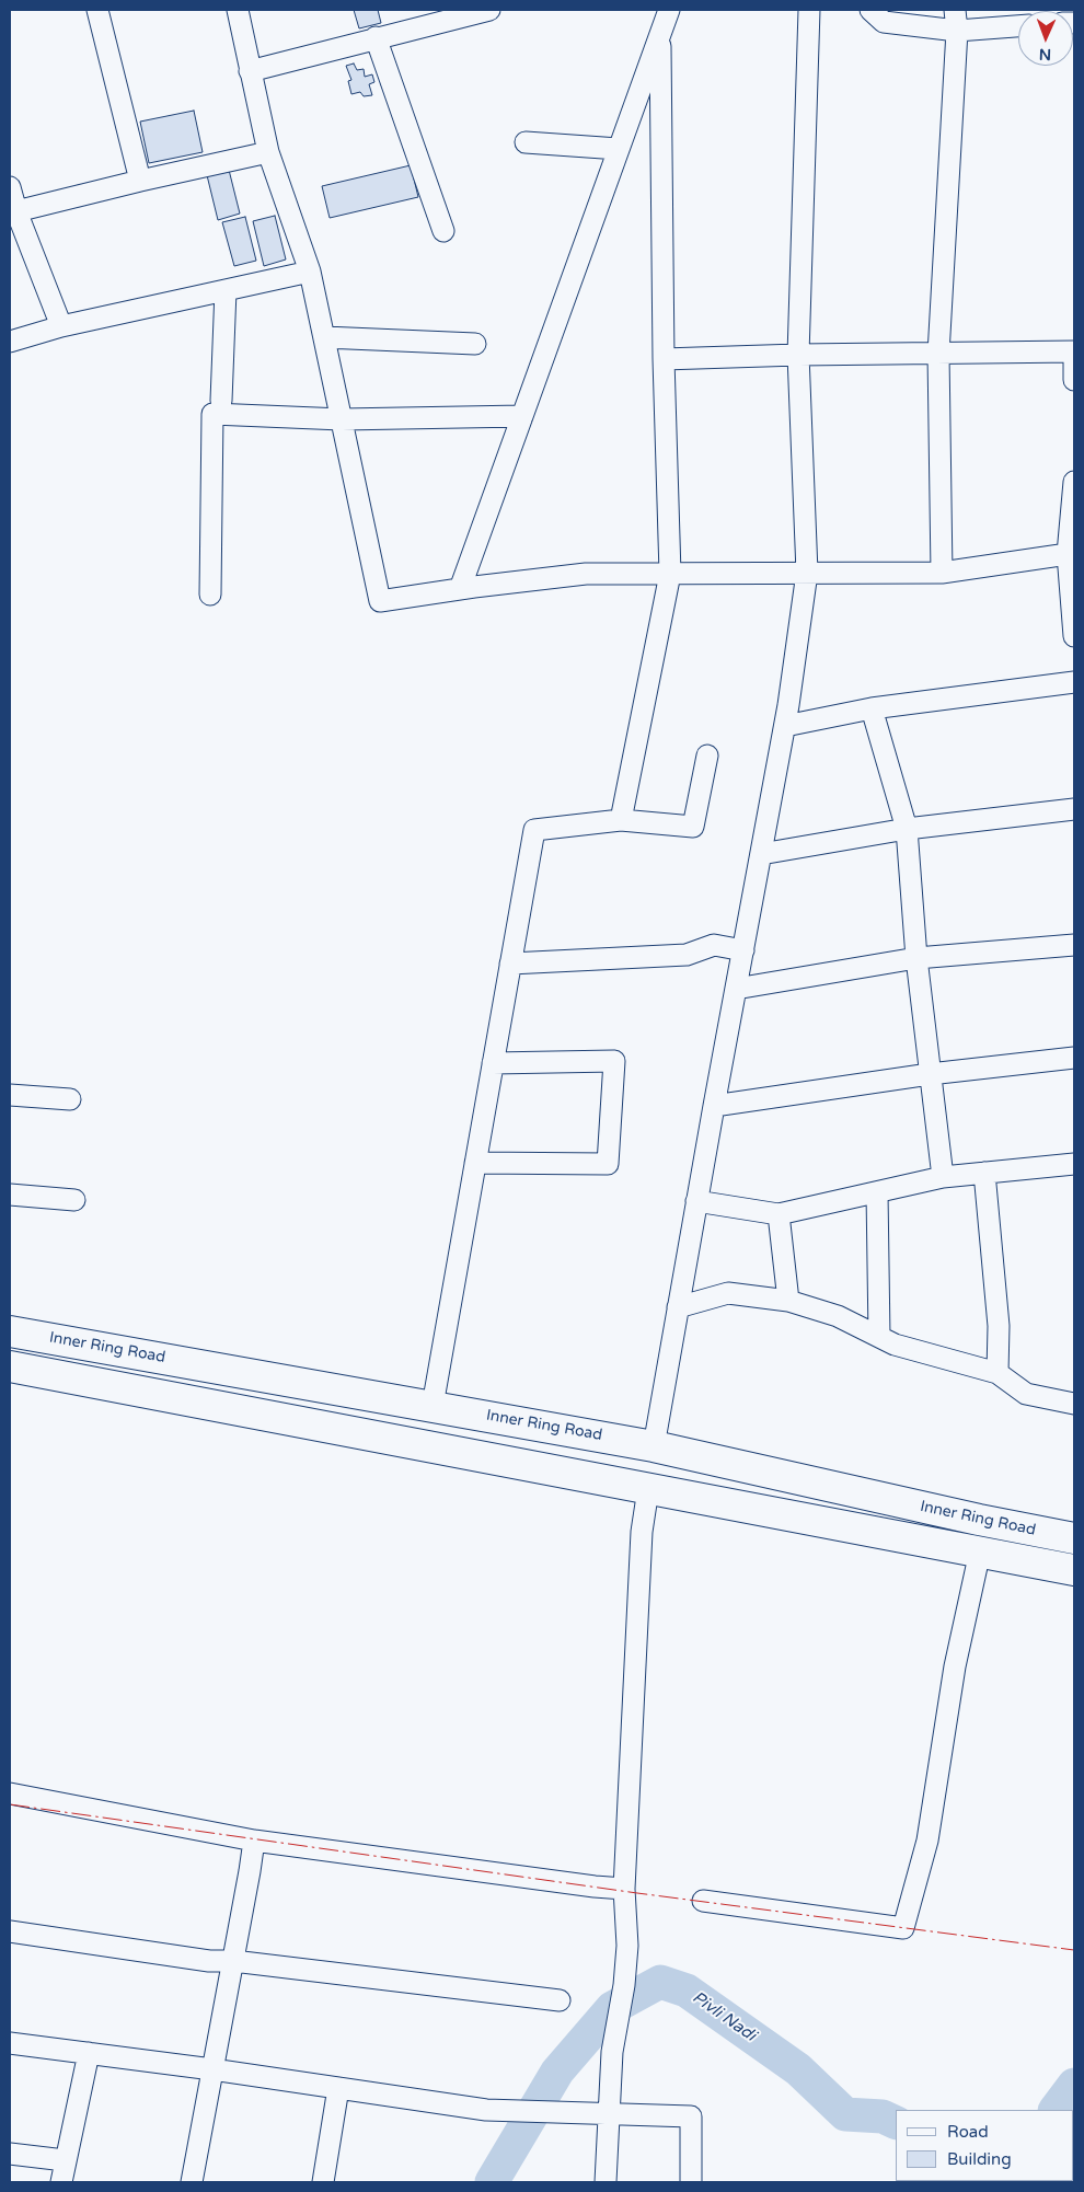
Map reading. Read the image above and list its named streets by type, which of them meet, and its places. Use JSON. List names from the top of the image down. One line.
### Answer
{"streets":{"highway":["Inner Ring Road"]},"water":["Pivli Nadi"],"legend":["Road","Building"],"north":"bottom"}
